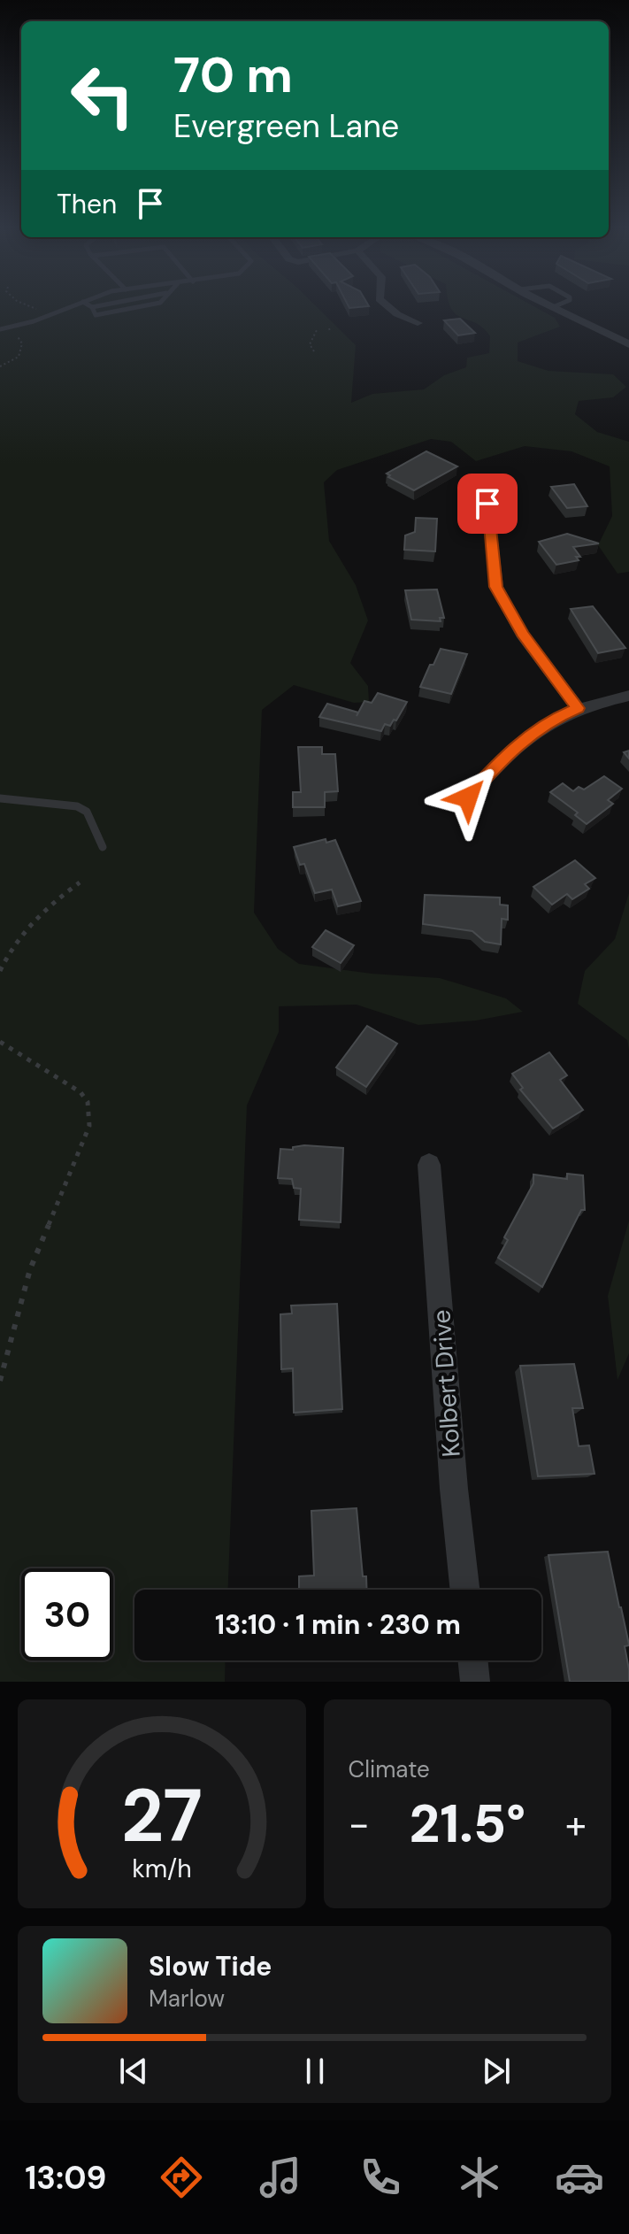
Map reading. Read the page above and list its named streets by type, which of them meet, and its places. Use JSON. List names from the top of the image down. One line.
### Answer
{"streets":{"street":["Kolbert Drive"]},"page":{"turn":["70 m","Evergreen Lane"],"then":"Then","limit":"30","trip":"13:10 · 1 min · 230 m","tile":"Climate","heat":["−","21.5°","+"],"song":["Slow Tide","Marlow"],"tabs":"13:09","gauge":["27","km/h"]}}
